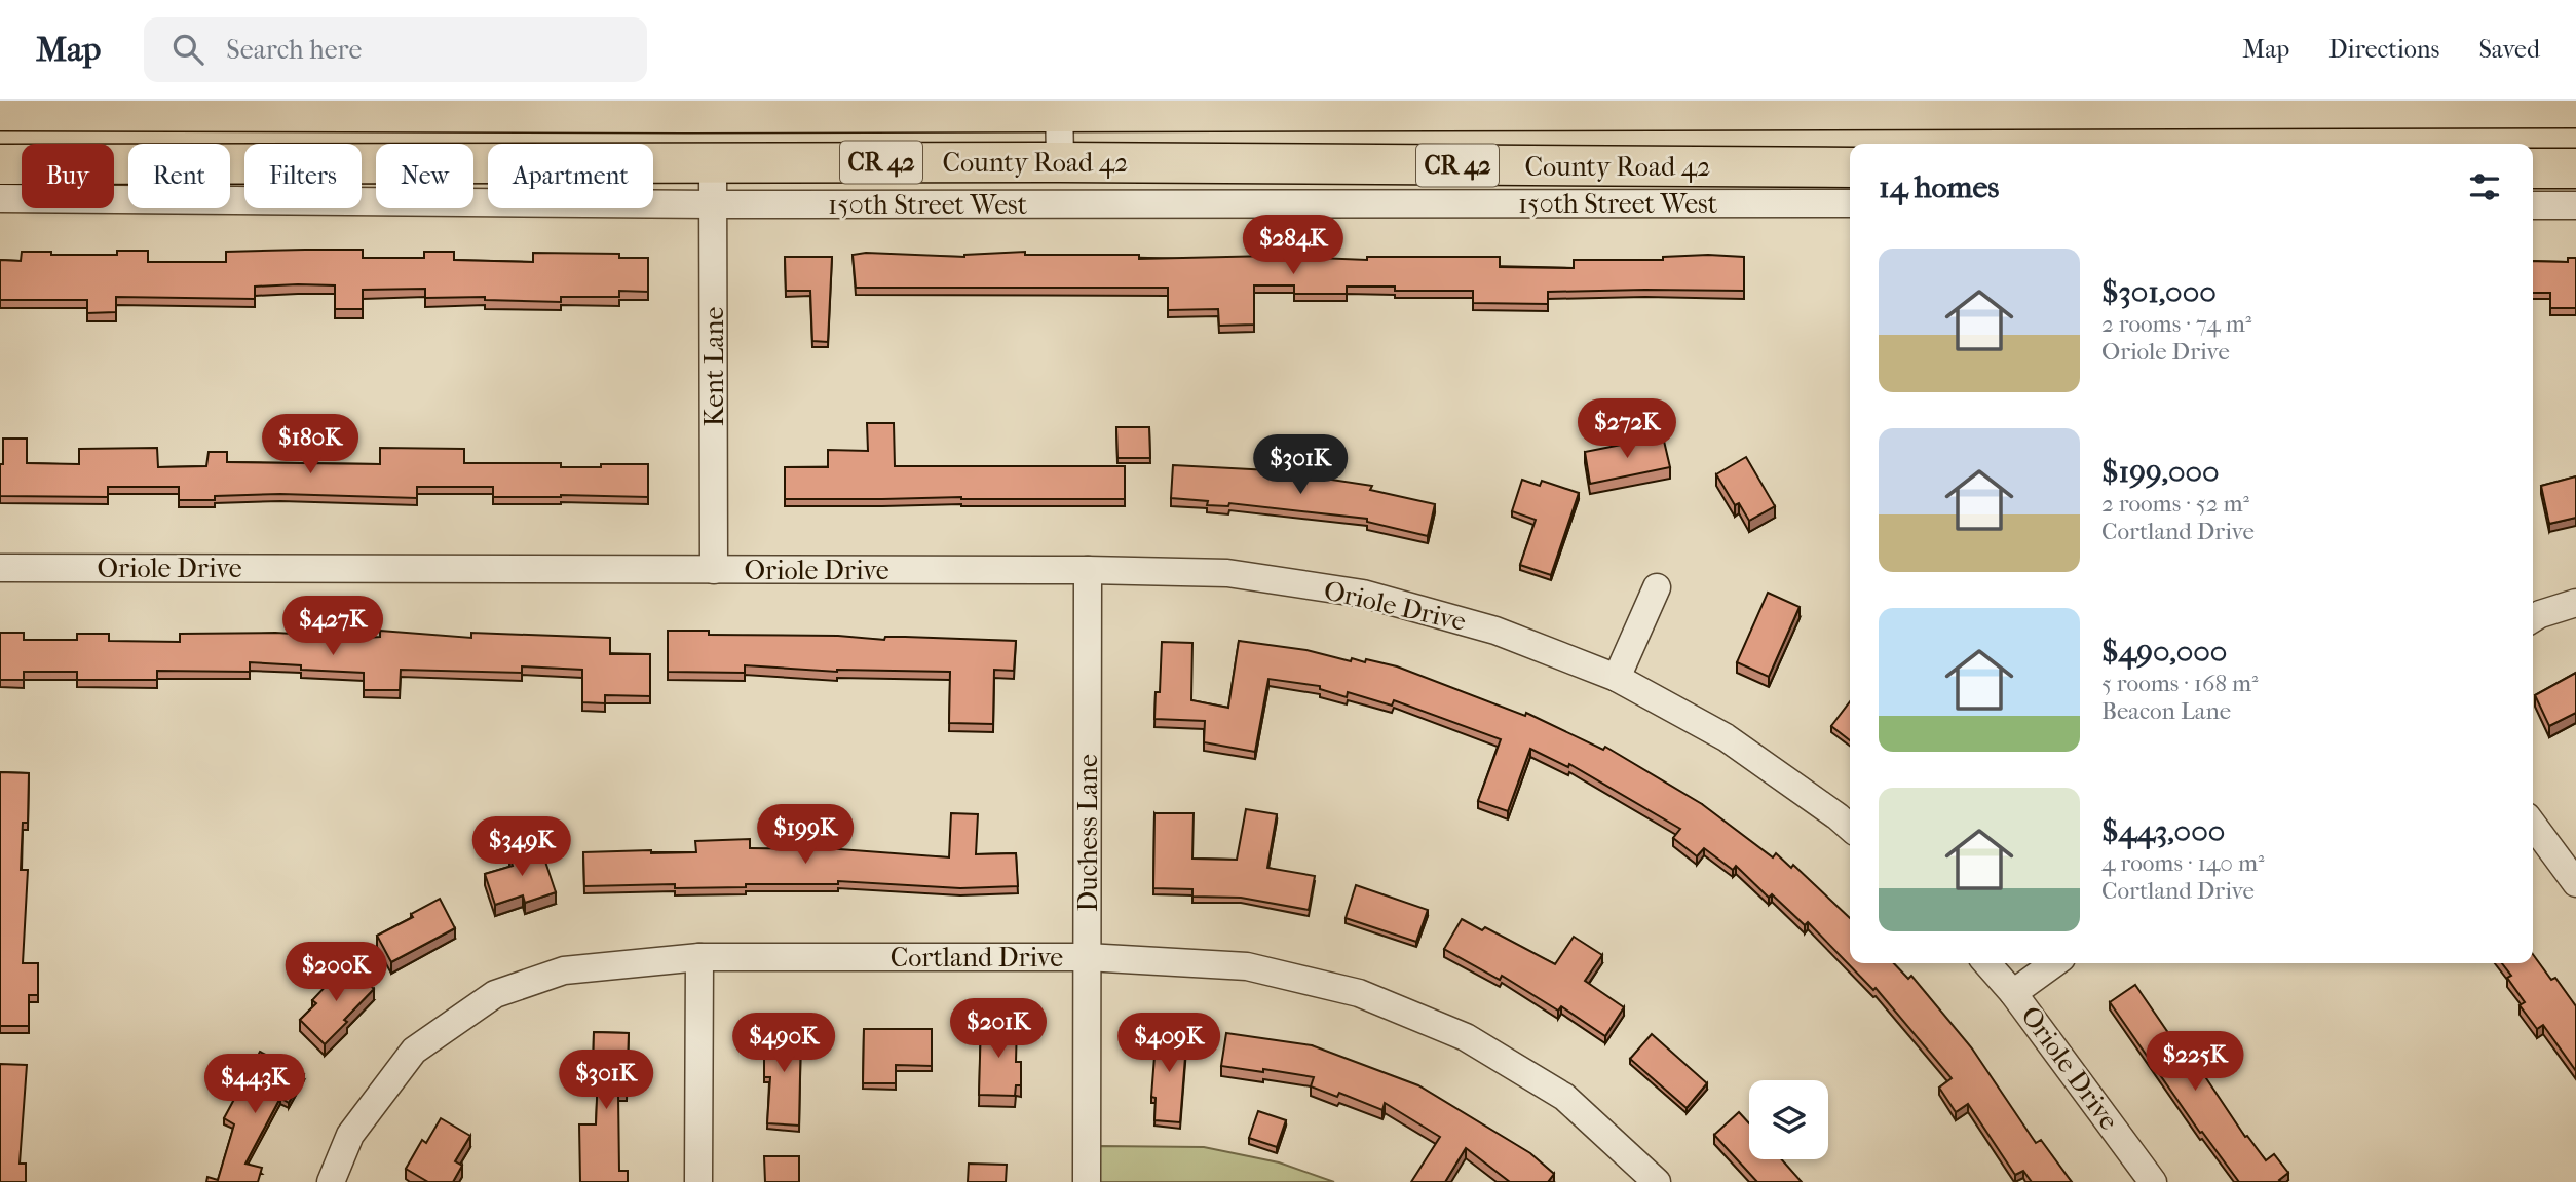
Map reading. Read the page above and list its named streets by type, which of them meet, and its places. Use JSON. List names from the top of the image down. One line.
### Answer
{"streets":{"highway":["CR 42","County Road 42"],"street":["150th Street West","Kent Lane","Oriole Drive","Duchess Lane","Cortland Drive"]},"crossings":[["County Road 42","Kent Lane"],["150th Street West","Kent Lane"],["Kent Lane","Oriole Drive"],["Oriole Drive","Duchess Lane"],["Duchess Lane","Cortland Drive"]],"page":{"header":"Map","search":"Search here","nav":["Map","Directions","Saved"],"chip":["Buy","Rent","Filters","New","Apartment"],"heading":"14 homes","price":["$284K","$272K","$180K","$301K","$427K","$199K","$349K","$200K","$201K","$490K","$409K","$225K","$301K","$443K"],"list":[{"name":"$301,000","note":"2 rooms · 74 m² · Oriole Drive"},{"name":"$199,000","note":"2 rooms · 52 m² · Cortland Drive"},{"name":"$490,000","note":"5 rooms · 168 m² · Beacon Lane"},{"name":"$443,000","note":"4 rooms · 140 m² · Cortland Drive"}]}}
